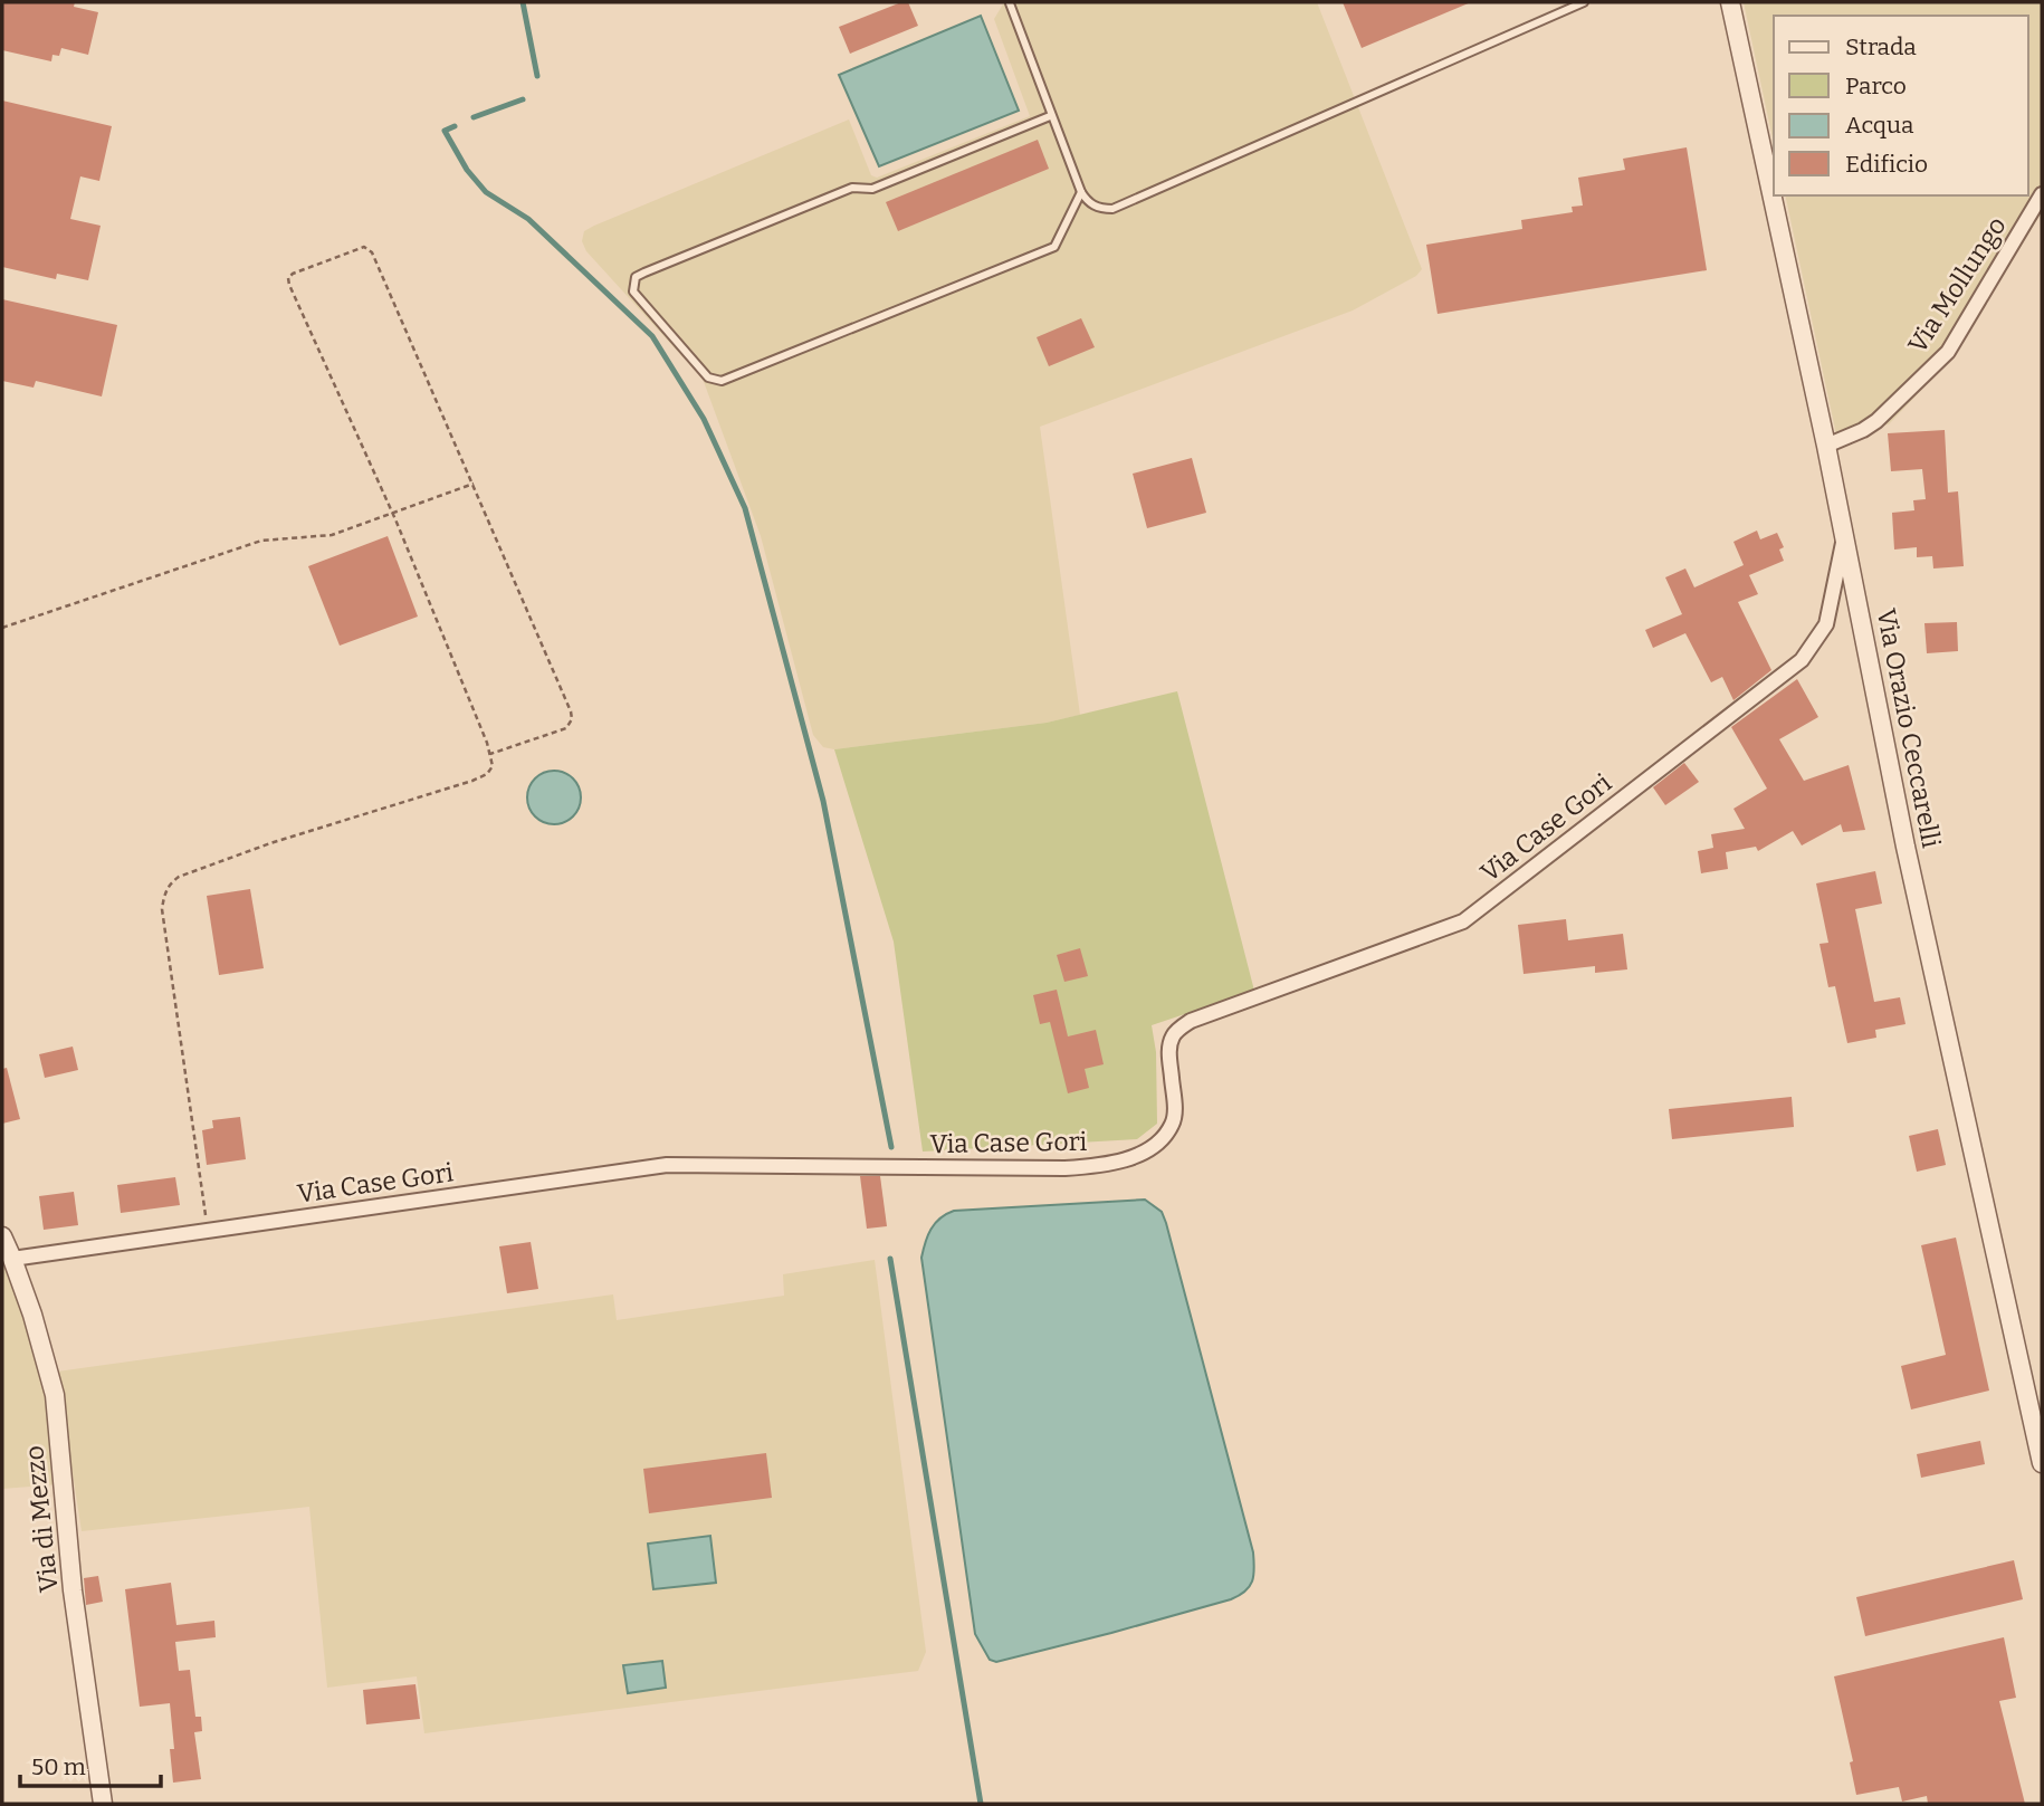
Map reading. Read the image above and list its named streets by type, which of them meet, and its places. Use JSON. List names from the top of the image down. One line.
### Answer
{"streets":{"street":["Via Mollungo","Via Orazio Ceccarelli","Via Case Gori","Via di Mezzo"]},"crossings":[["Via Mollungo","Via Orazio Ceccarelli"],["Via Orazio Ceccarelli","Via Case Gori"],["Via Case Gori","Via di Mezzo"]],"legend":["Strada","Parco","Acqua","Edificio"],"scale_bar":"50 m"}
